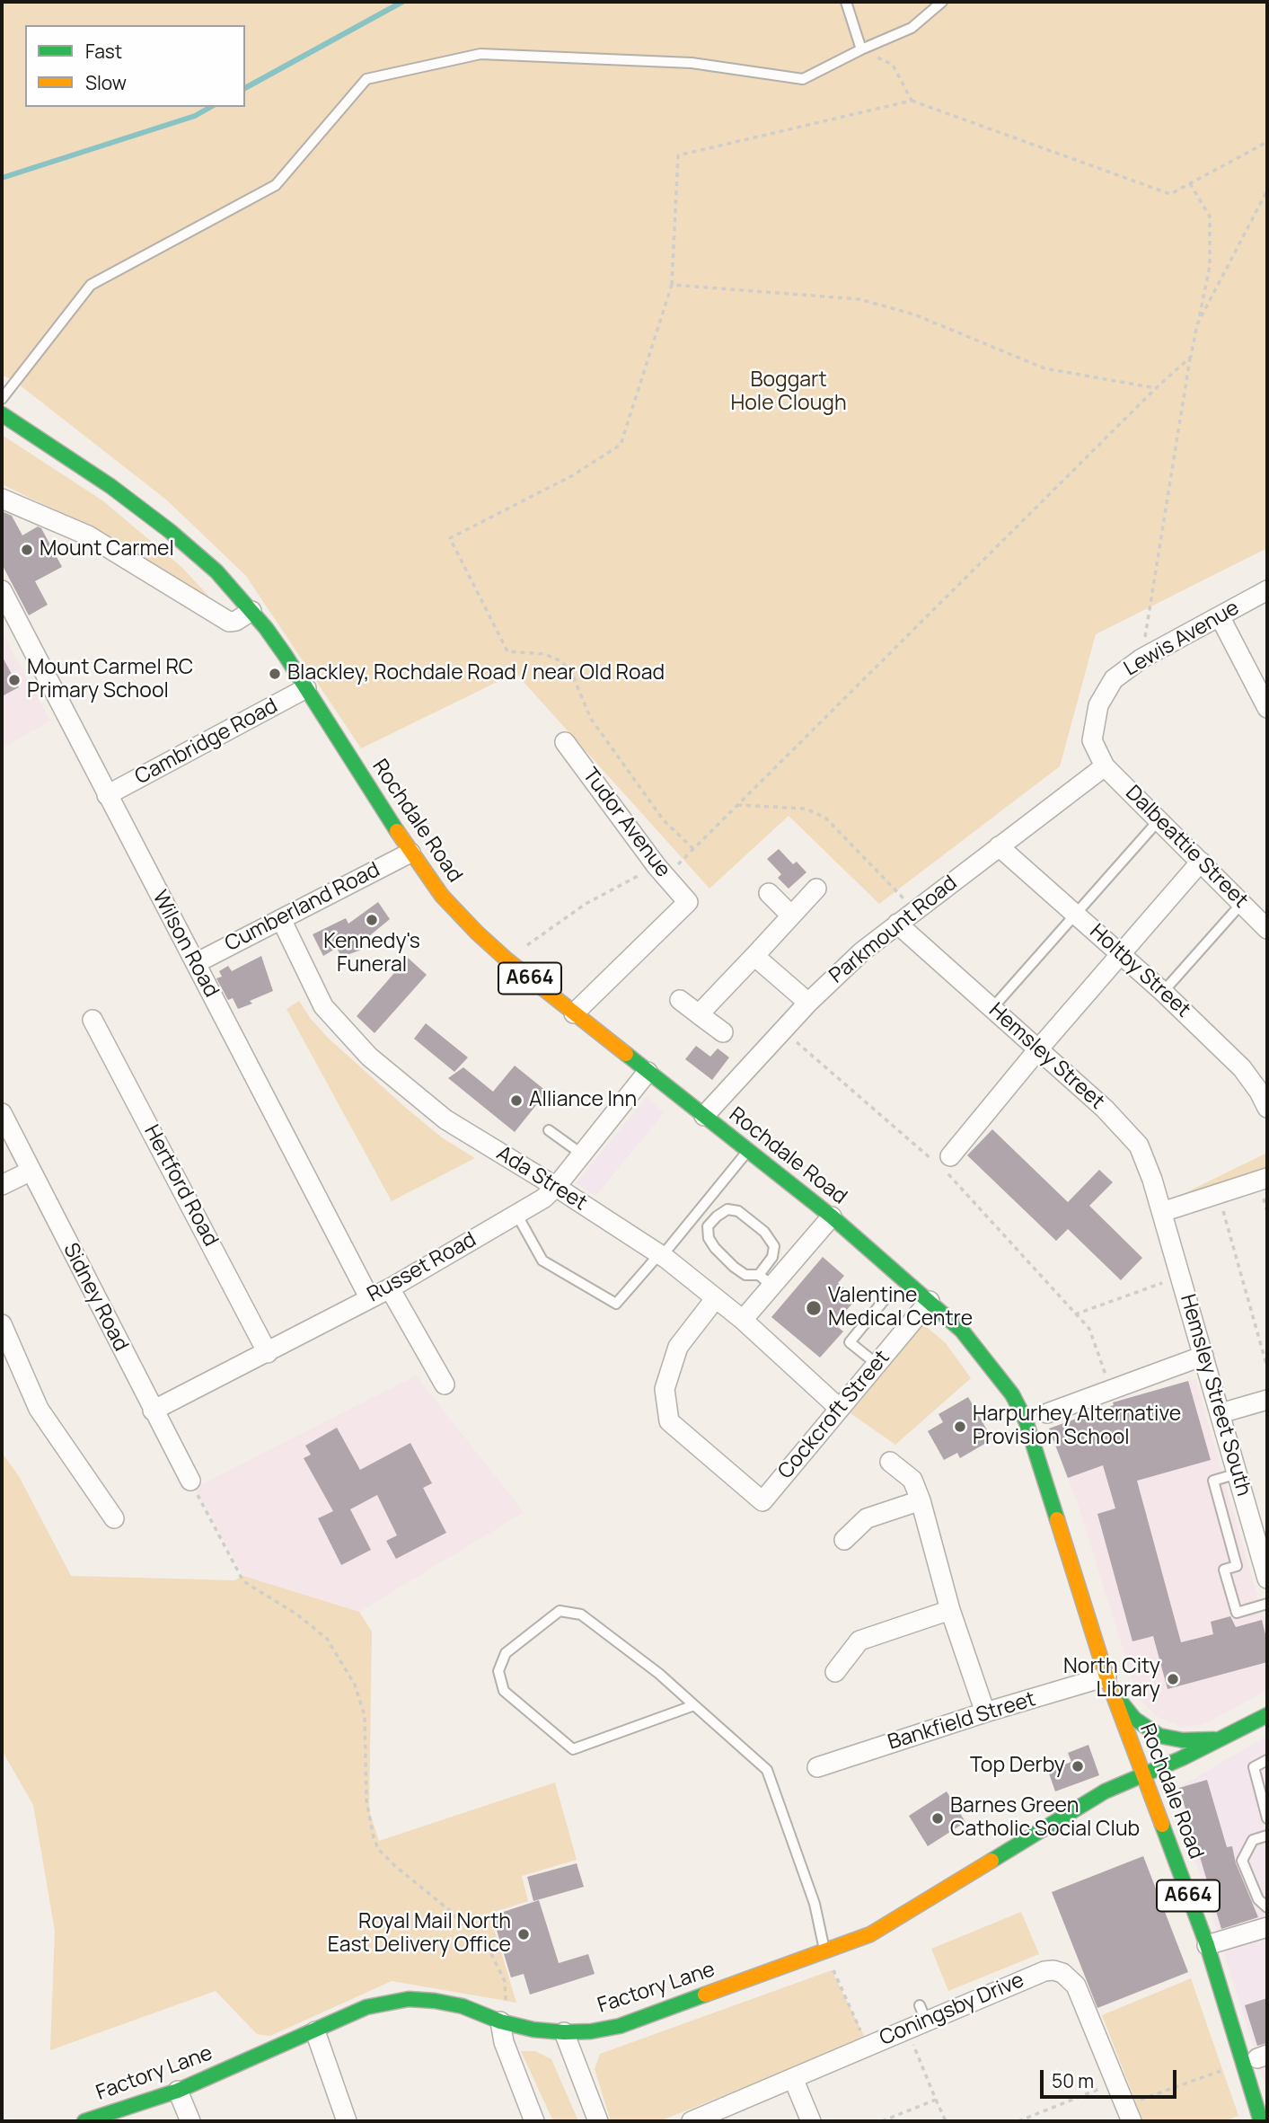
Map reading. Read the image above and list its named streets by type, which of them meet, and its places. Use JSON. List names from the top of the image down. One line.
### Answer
{"streets":{"main road":["Rochdale Road","A664","Factory Lane"],"street":["Lewis Avenue","Cambridge Road","Tudor Avenue","Dalbeattie Street","Cumberland Road","Parkmount Road","Wilson Road","Holtby Street","Hemsley Street","Ada Street","Hertford Road","Russet Road","Sidney Road","Hemsley Street South","Cockcroft Street","Bankfield Street","Coningsby Drive"]},"crossings":[["Lewis Avenue","Dalbeattie Street"],["Lewis Avenue","Parkmount Road"],["Cambridge Road","Rochdale Road"],["Cambridge Road","Wilson Road"],["Rochdale Road","Tudor Avenue"],["Rochdale Road","Cumberland Road"],["Rochdale Road","Parkmount Road"],["Rochdale Road","Russet Road"],["Rochdale Road","Cockcroft Street"],["Rochdale Road","Bankfield Street"],["Rochdale Road","Factory Lane"],["Dalbeattie Street","Parkmount Road"],["Cumberland Road","Wilson Road"],["Cumberland Road","Ada Street"],["Parkmount Road","Holtby Street"],["Parkmount Road","Hemsley Street"],["Wilson Road","Russet Road"],["Hemsley Street","Hemsley Street South"],["Ada Street","Russet Road"],["Ada Street","Cockcroft Street"],["Hertford Road","Russet Road"],["Russet Road","Sidney Road"]],"parks":["Boggart Hole Clough"],"places":["Mount Carmel","Blackley, Rochdale Road / near Old Road","Mount Carmel RC Primary School","Kennedy's Funeral","Alliance Inn","Valentine Medical Centre","Harpurhey Alternative Provision School","North City Library","Top Derby","Barnes Green Catholic Social Club","Royal Mail North East Delivery Office"],"legend":["Fast","Slow"],"scale_bar":"50 m"}
